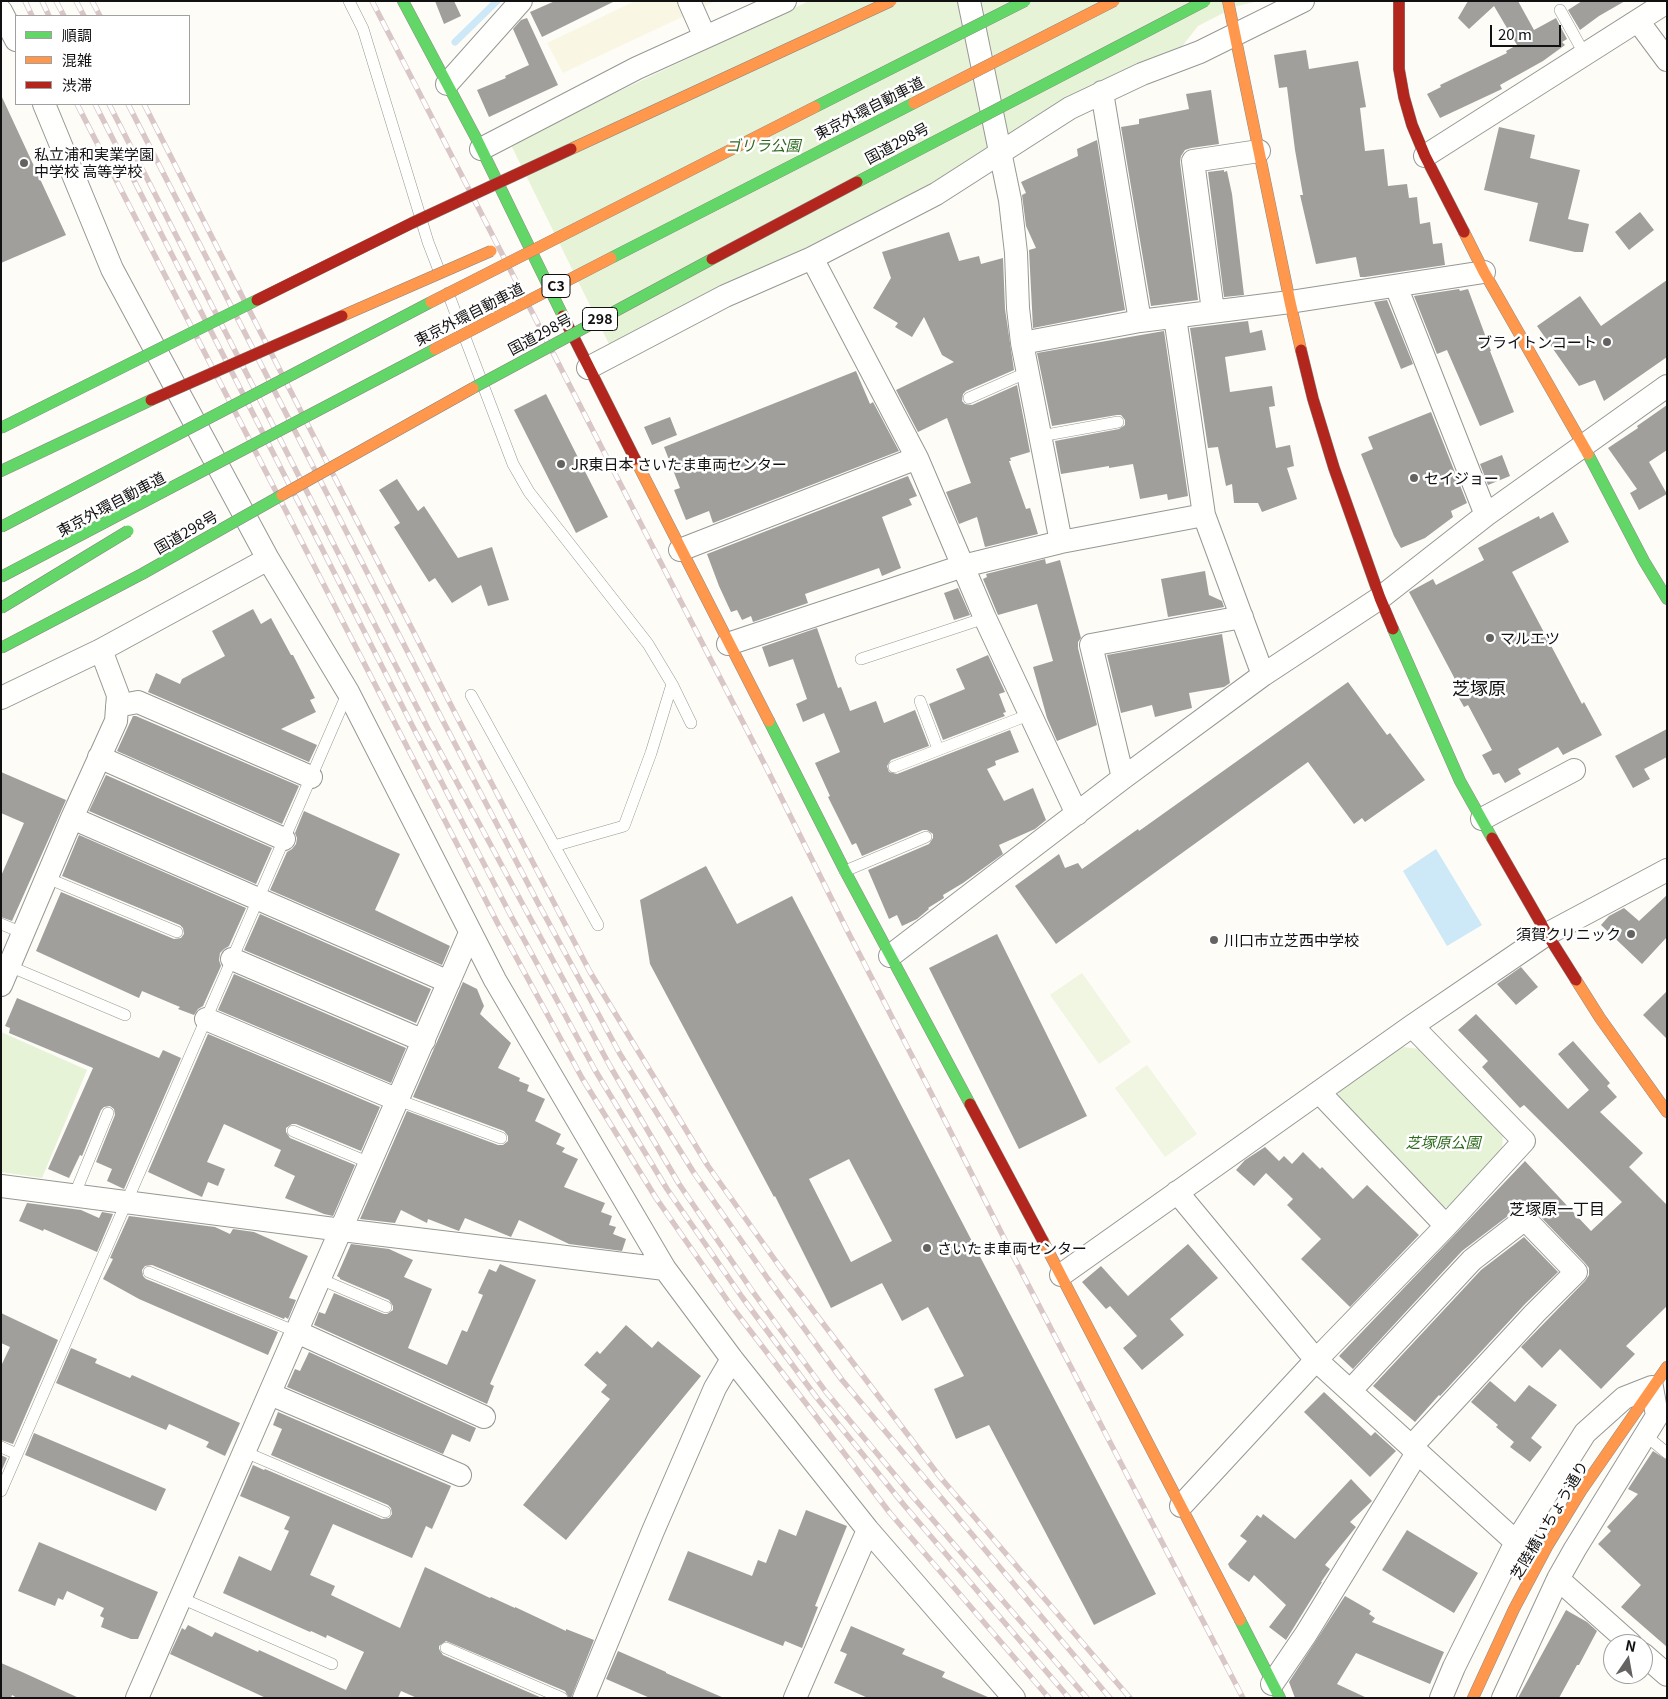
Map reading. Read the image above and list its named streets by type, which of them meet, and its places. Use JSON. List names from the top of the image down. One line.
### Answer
{"streets":{"main road":["東京外環自動車道","国道298号","C3","298","芝陸橋いちょう通り"]},"districts":["芝塚原","芝塚原一丁目"],"parks":["ゴリラ公園","芝塚原公園"],"places":["私立浦和実業学園 中学校 高等学校","ブライトンコート","JR東日本 さいたま車両センター","セイジョー","マルエツ","須賀クリニック","川口市立芝西中学校","さいたま車両センター"],"legend":["順調","混雑","渋滞"],"scale_bar":"20 m","north":"top"}
